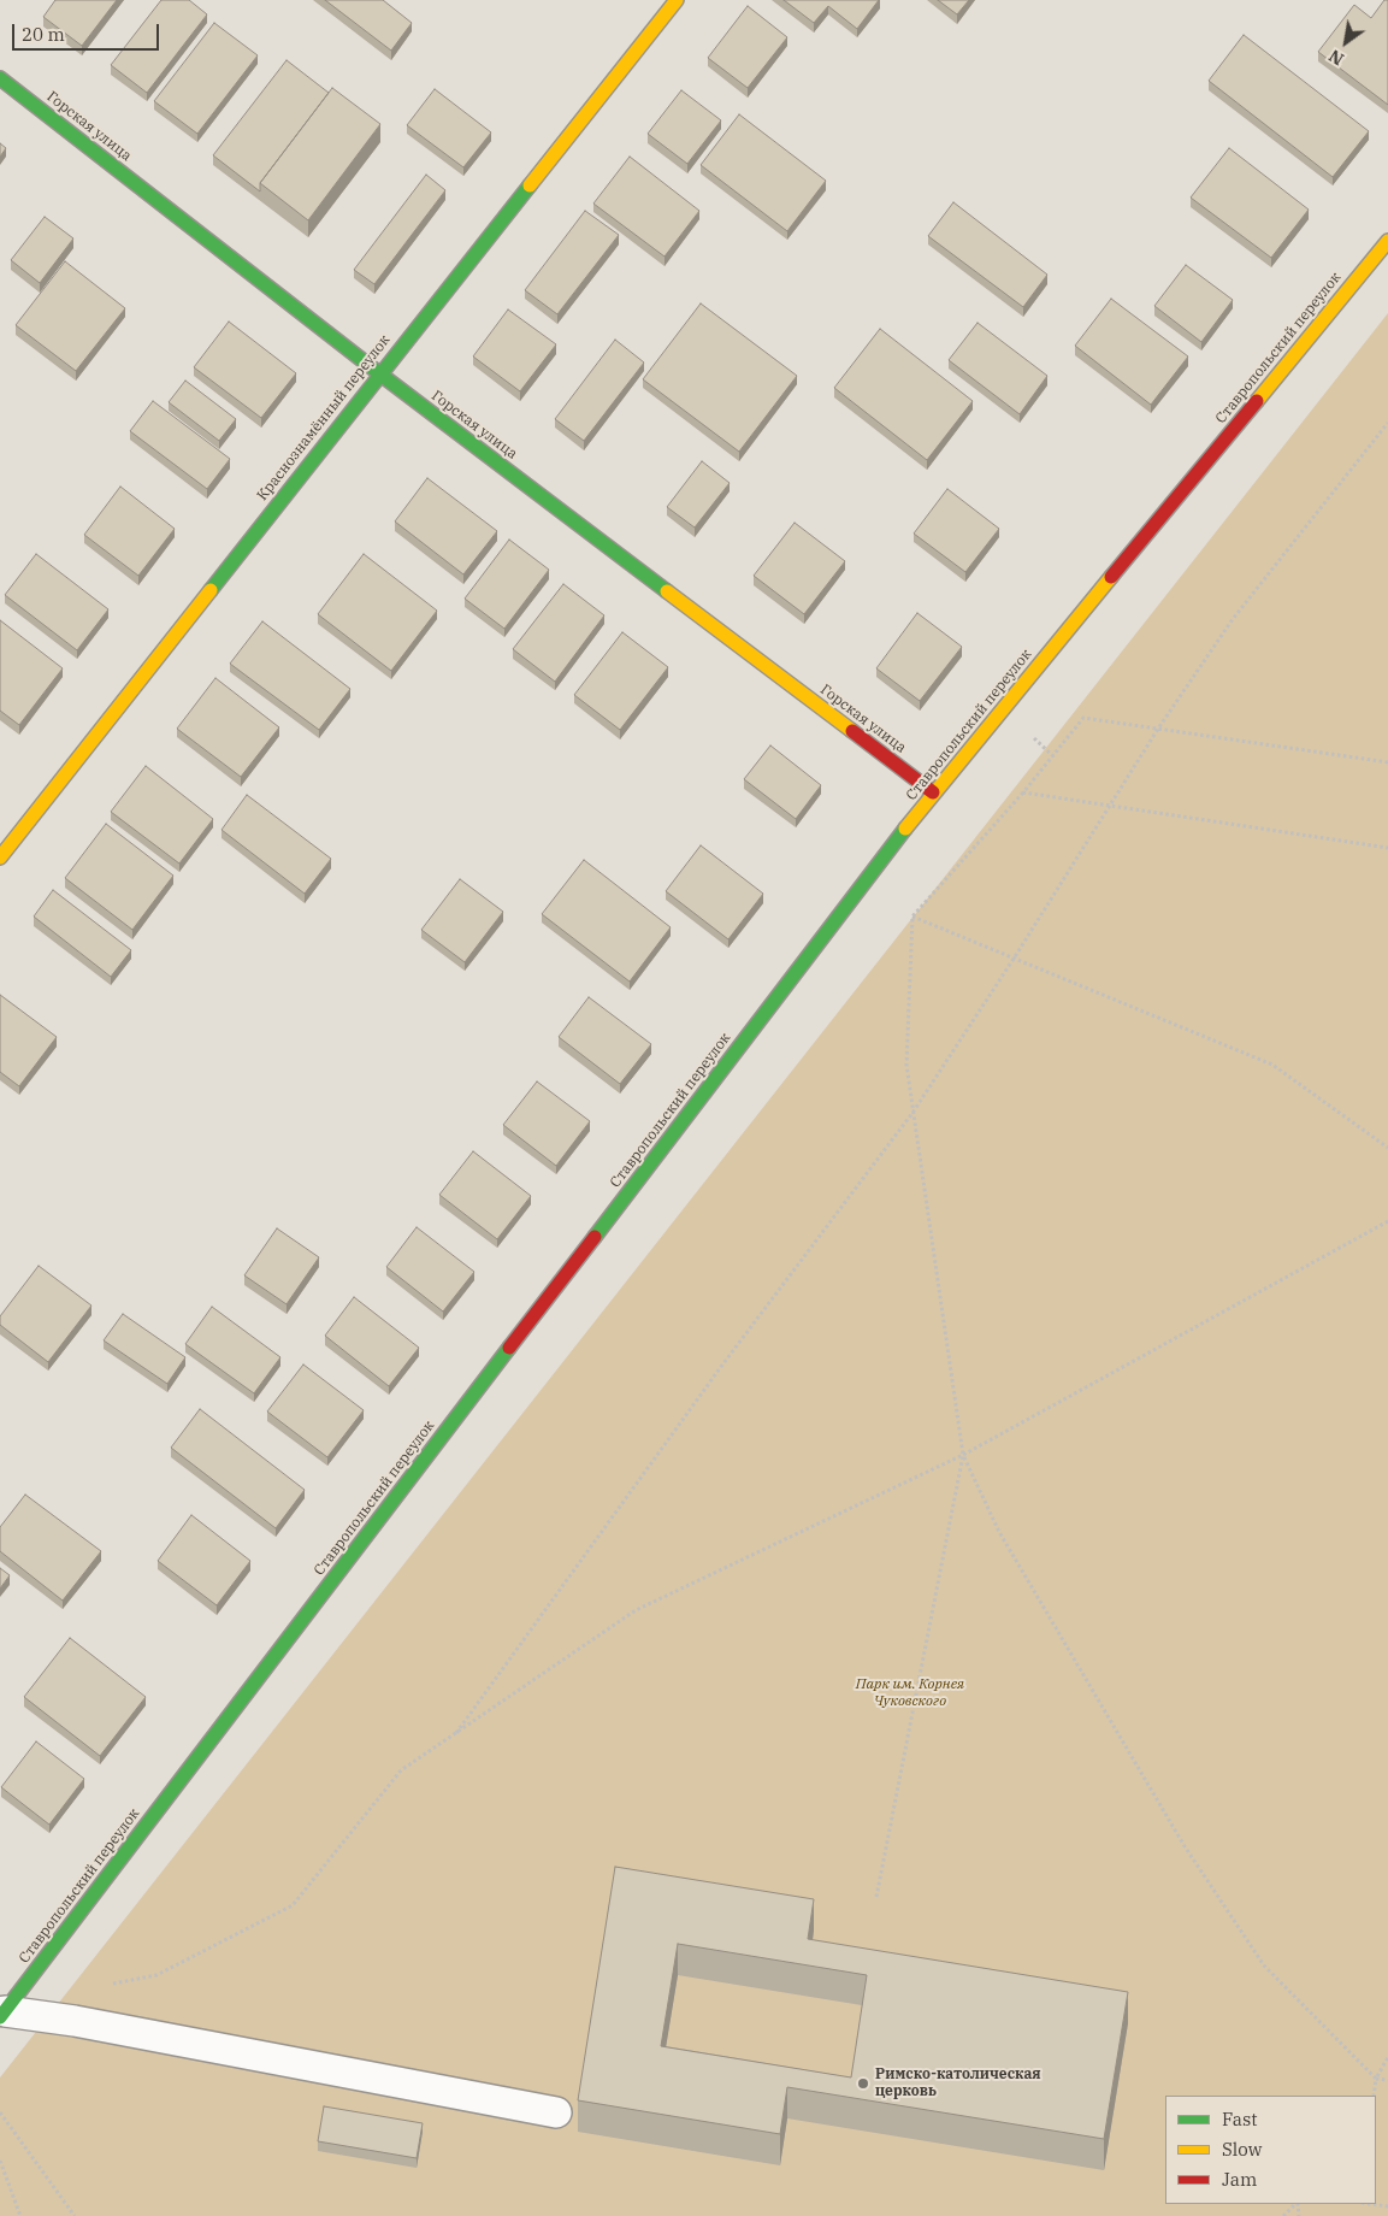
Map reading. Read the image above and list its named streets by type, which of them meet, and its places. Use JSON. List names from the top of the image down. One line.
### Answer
{"streets":{"street":["Горская улица","Ставропольский переулок","Краснознамённый переулок"]},"crossings":[["Горская улица","Ставропольский переулок"],["Горская улица","Краснознамённый переулок"]],"parks":["Парк им. Корнея Чуковского"],"places":["Римско-католическая церковь"],"legend":["Fast","Slow","Jam"],"scale_bar":"20 m","north":"bottom left"}
